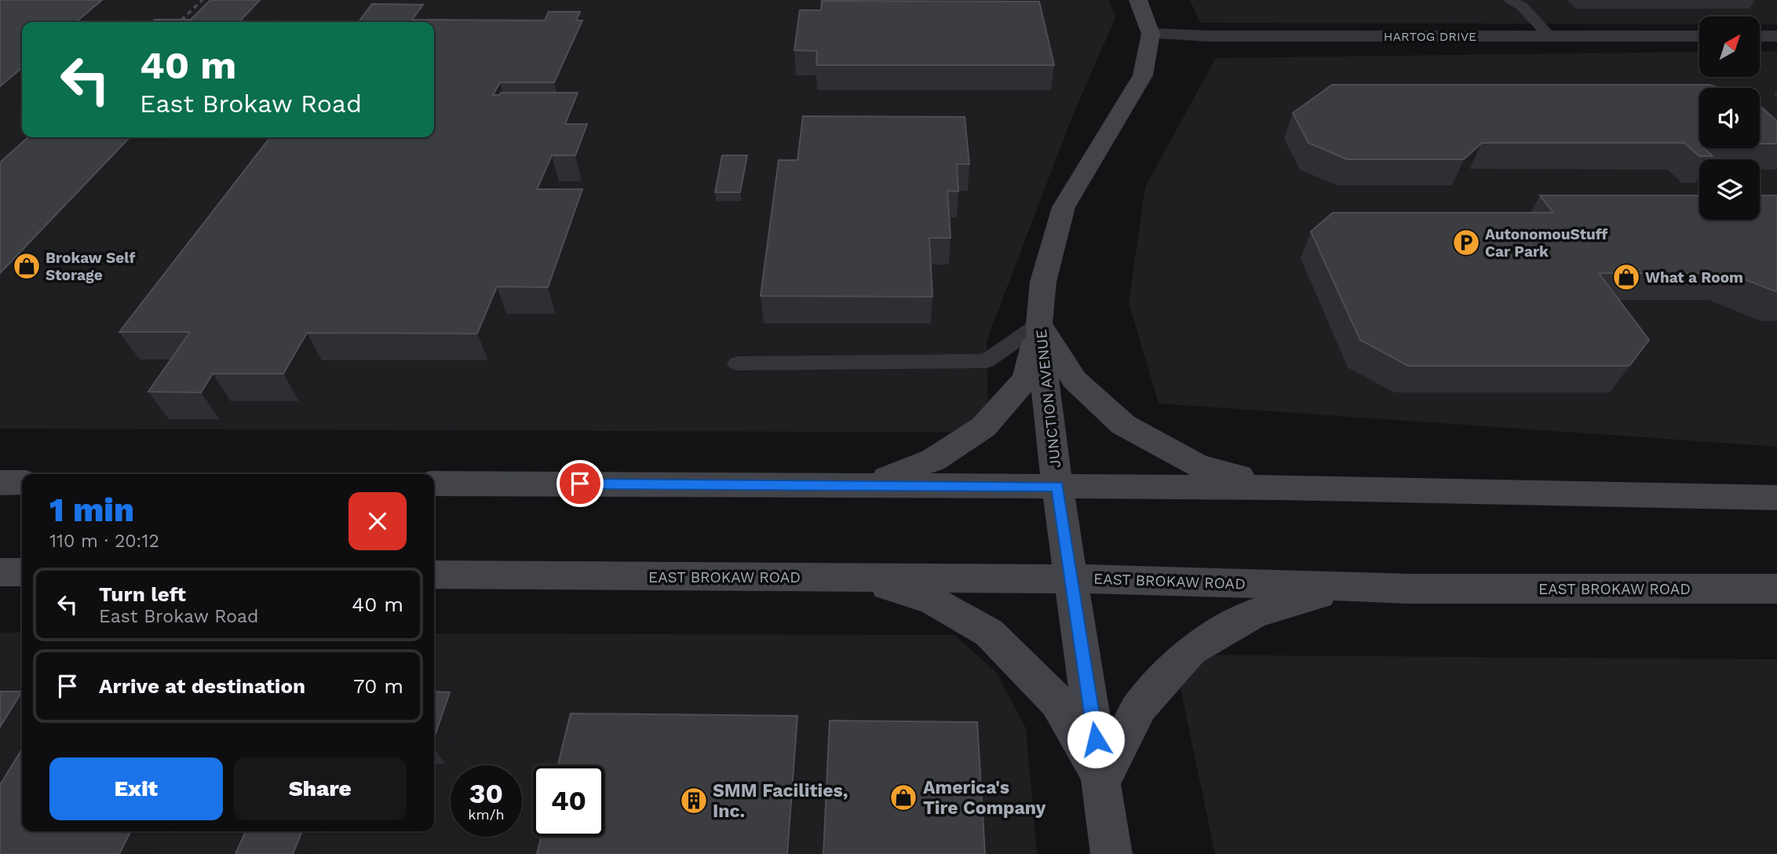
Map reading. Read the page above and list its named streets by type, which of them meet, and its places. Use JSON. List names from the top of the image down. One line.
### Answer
{"streets":{"main road":["JUNCTION AVENUE","EAST BROKAW ROAD"],"street":["HARTOG DRIVE"]},"crossings":[["HARTOG DRIVE","JUNCTION AVENUE"],["JUNCTION AVENUE","EAST BROKAW ROAD"]],"places":{"parking":["AutonomouStuff Car Park"],"shop":["Brokaw Self Storage","What a Room","America's Tire Company"],"building":["SMM Facilities, Inc."]},"north":"top right","page":{"turn":["40 m","East Brokaw Road"],"heading":["1 min","110 m · 20:12"],"list":[{"name":"Turn left","note":"East Brokaw Road","value":"40 m"},{"name":"Arrive at destination","value":"70 m"}],"buttons":["Exit","Share"],"speed":"30 km/h","limit":"40"}}
